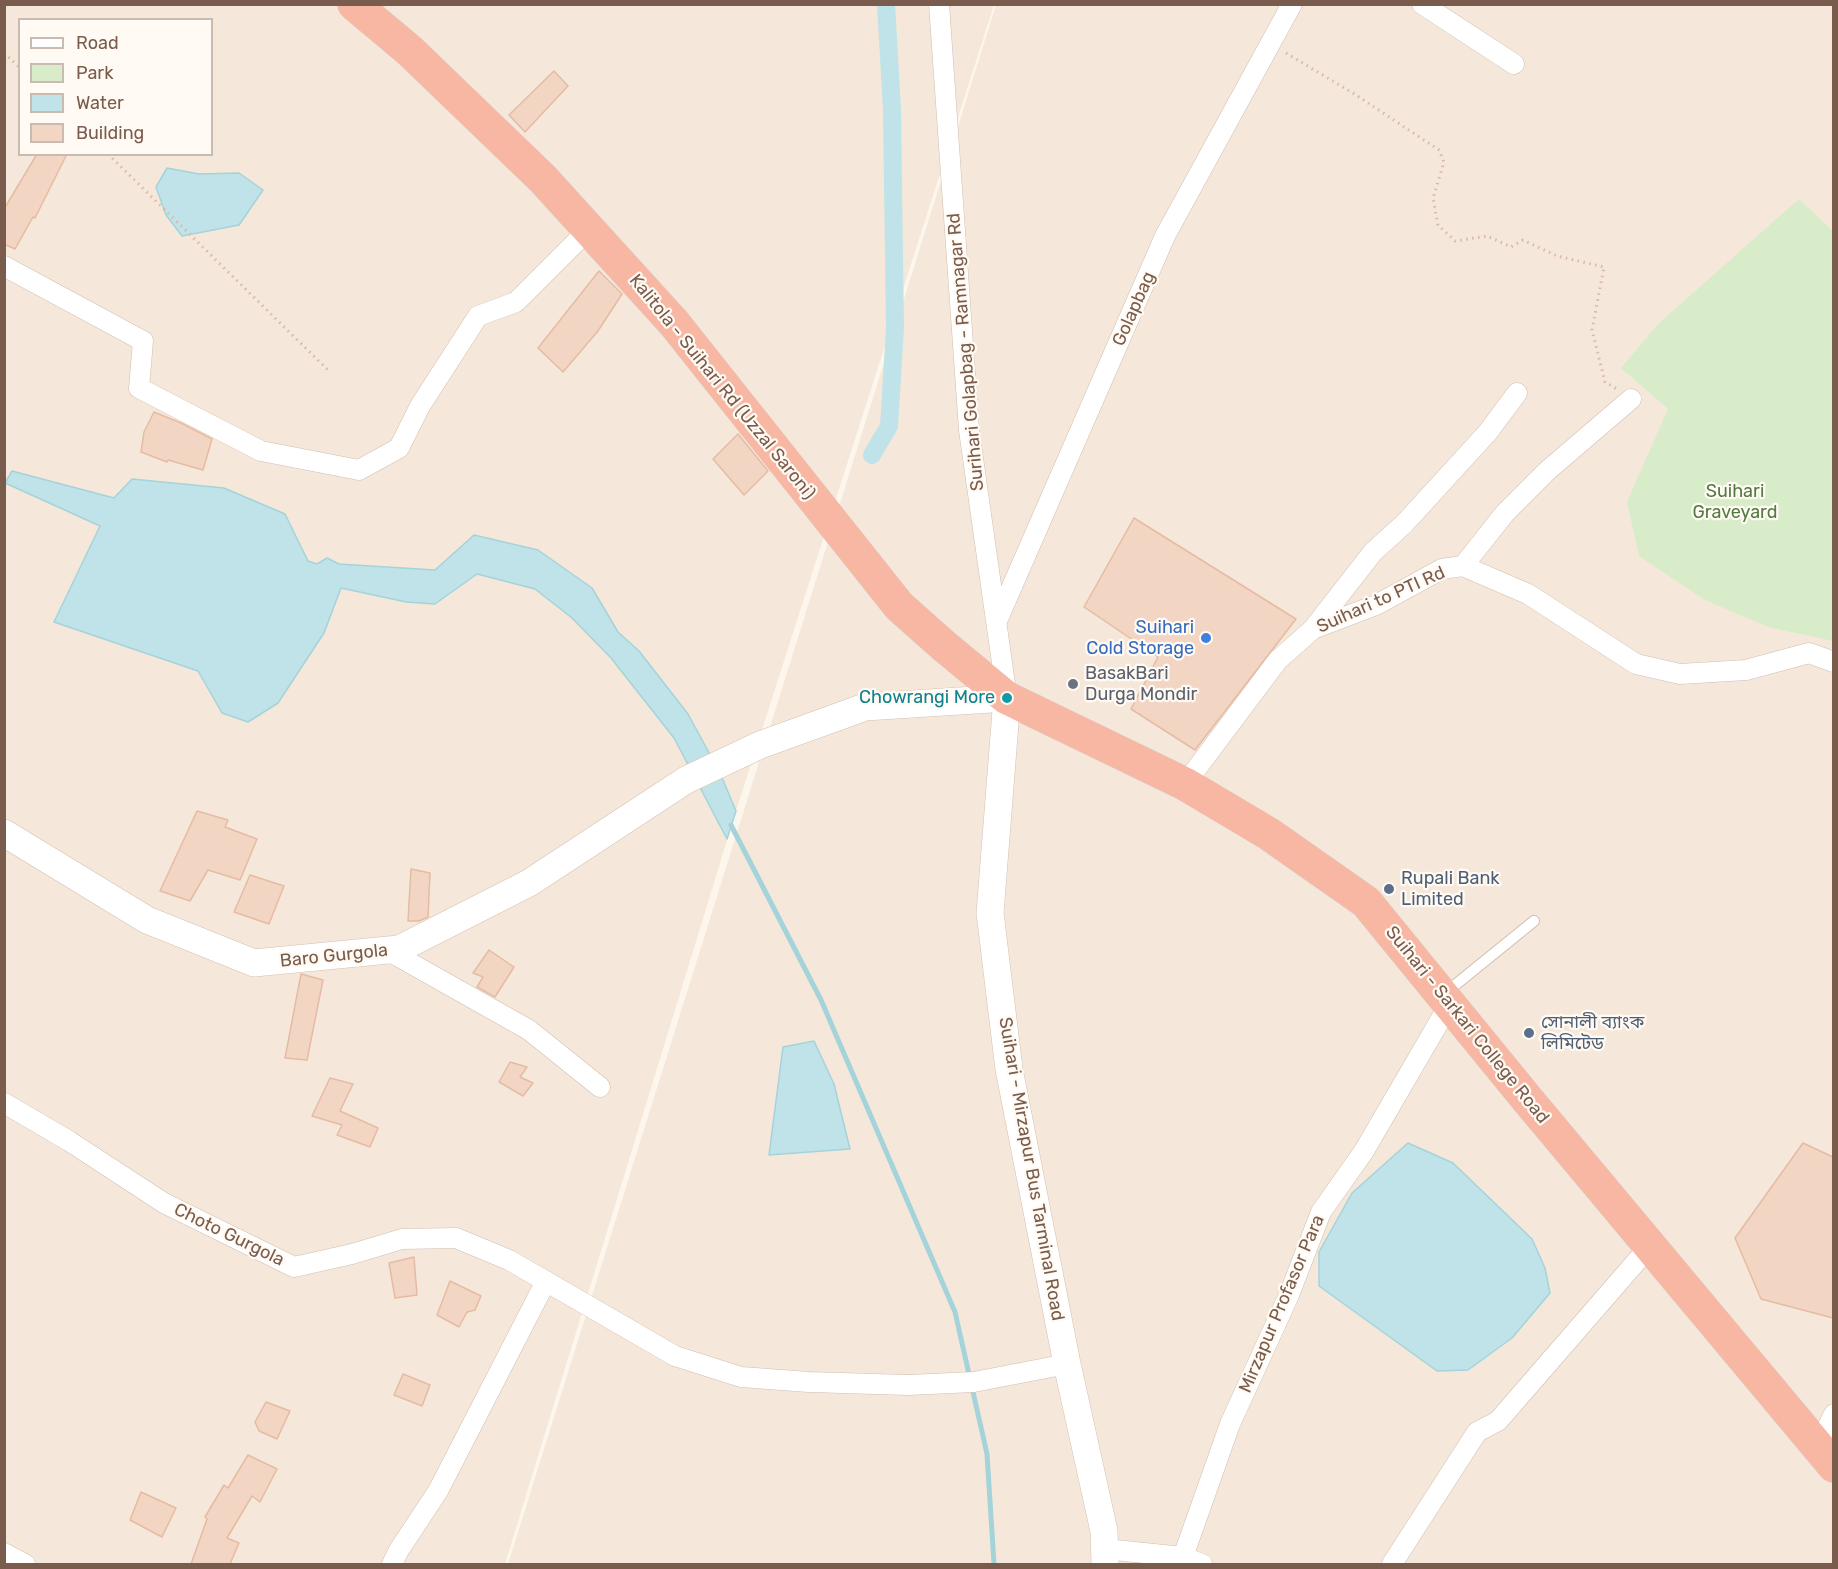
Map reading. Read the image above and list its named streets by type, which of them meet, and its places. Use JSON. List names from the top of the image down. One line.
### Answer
{"streets":{"highway":["Kalitola - Suihari Rd (Uzzal Saroni)","Suihari - Sarkari College Road"],"street":["Golapbag","Surihari Golapbag - Ramnagar Rd","Suihari to PTI Rd","Baro Gurgola","Suihari - Mirzapur Bus Tarminal Road","Choto Gurgola","Mirzapur Profasor Para"]},"crossings":[["Golapbag","Surihari Golapbag - Ramnagar Rd"],["Surihari Golapbag - Ramnagar Rd","Kalitola - Suihari Rd (Uzzal Saroni)"],["Surihari Golapbag - Ramnagar Rd","Baro Gurgola"],["Surihari Golapbag - Ramnagar Rd","Suihari - Sarkari College Road"],["Surihari Golapbag - Ramnagar Rd","Suihari - Mirzapur Bus Tarminal Road"],["Kalitola - Suihari Rd (Uzzal Saroni)","Baro Gurgola"],["Kalitola - Suihari Rd (Uzzal Saroni)","Suihari - Sarkari College Road"],["Kalitola - Suihari Rd (Uzzal Saroni)","Suihari - Mirzapur Bus Tarminal Road"],["Suihari to PTI Rd","Suihari - Sarkari College Road"],["Baro Gurgola","Suihari - Sarkari College Road"],["Baro Gurgola","Suihari - Mirzapur Bus Tarminal Road"],["Suihari - Sarkari College Road","Suihari - Mirzapur Bus Tarminal Road"],["Suihari - Sarkari College Road","Mirzapur Profasor Para"],["Suihari - Mirzapur Bus Tarminal Road","Choto Gurgola"]],"parks":["Suihari Graveyard"],"places":["Suihari Cold Storage","BasakBari Durga Mondir","Chowrangi More","Rupali Bank Limited","সোনালী ব্যাংক লিমিটেড"],"legend":["Road","Park","Water","Building"]}
